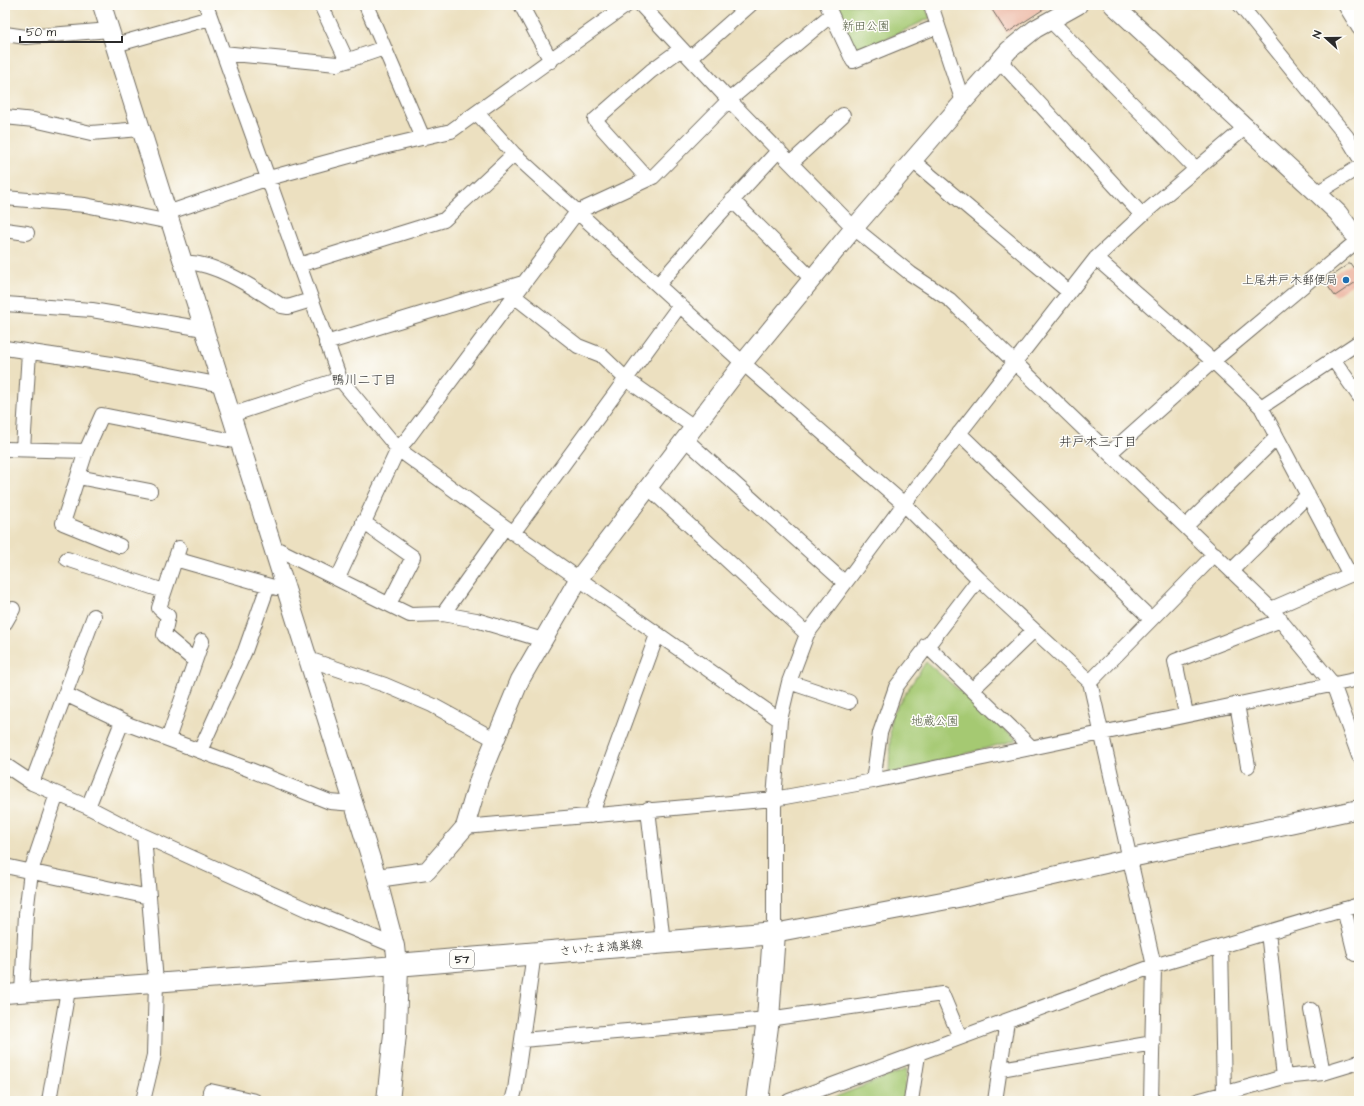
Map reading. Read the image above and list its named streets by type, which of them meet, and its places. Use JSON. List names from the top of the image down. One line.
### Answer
{"streets":{"main road":["さいたま鴻巣線","57"]},"districts":["鴨川二丁目","井戸木三丁目"],"parks":["新田公園","地蔵公園"],"places":["上尾井戸木郵便局"],"scale_bar":"50 m","north":"left"}
